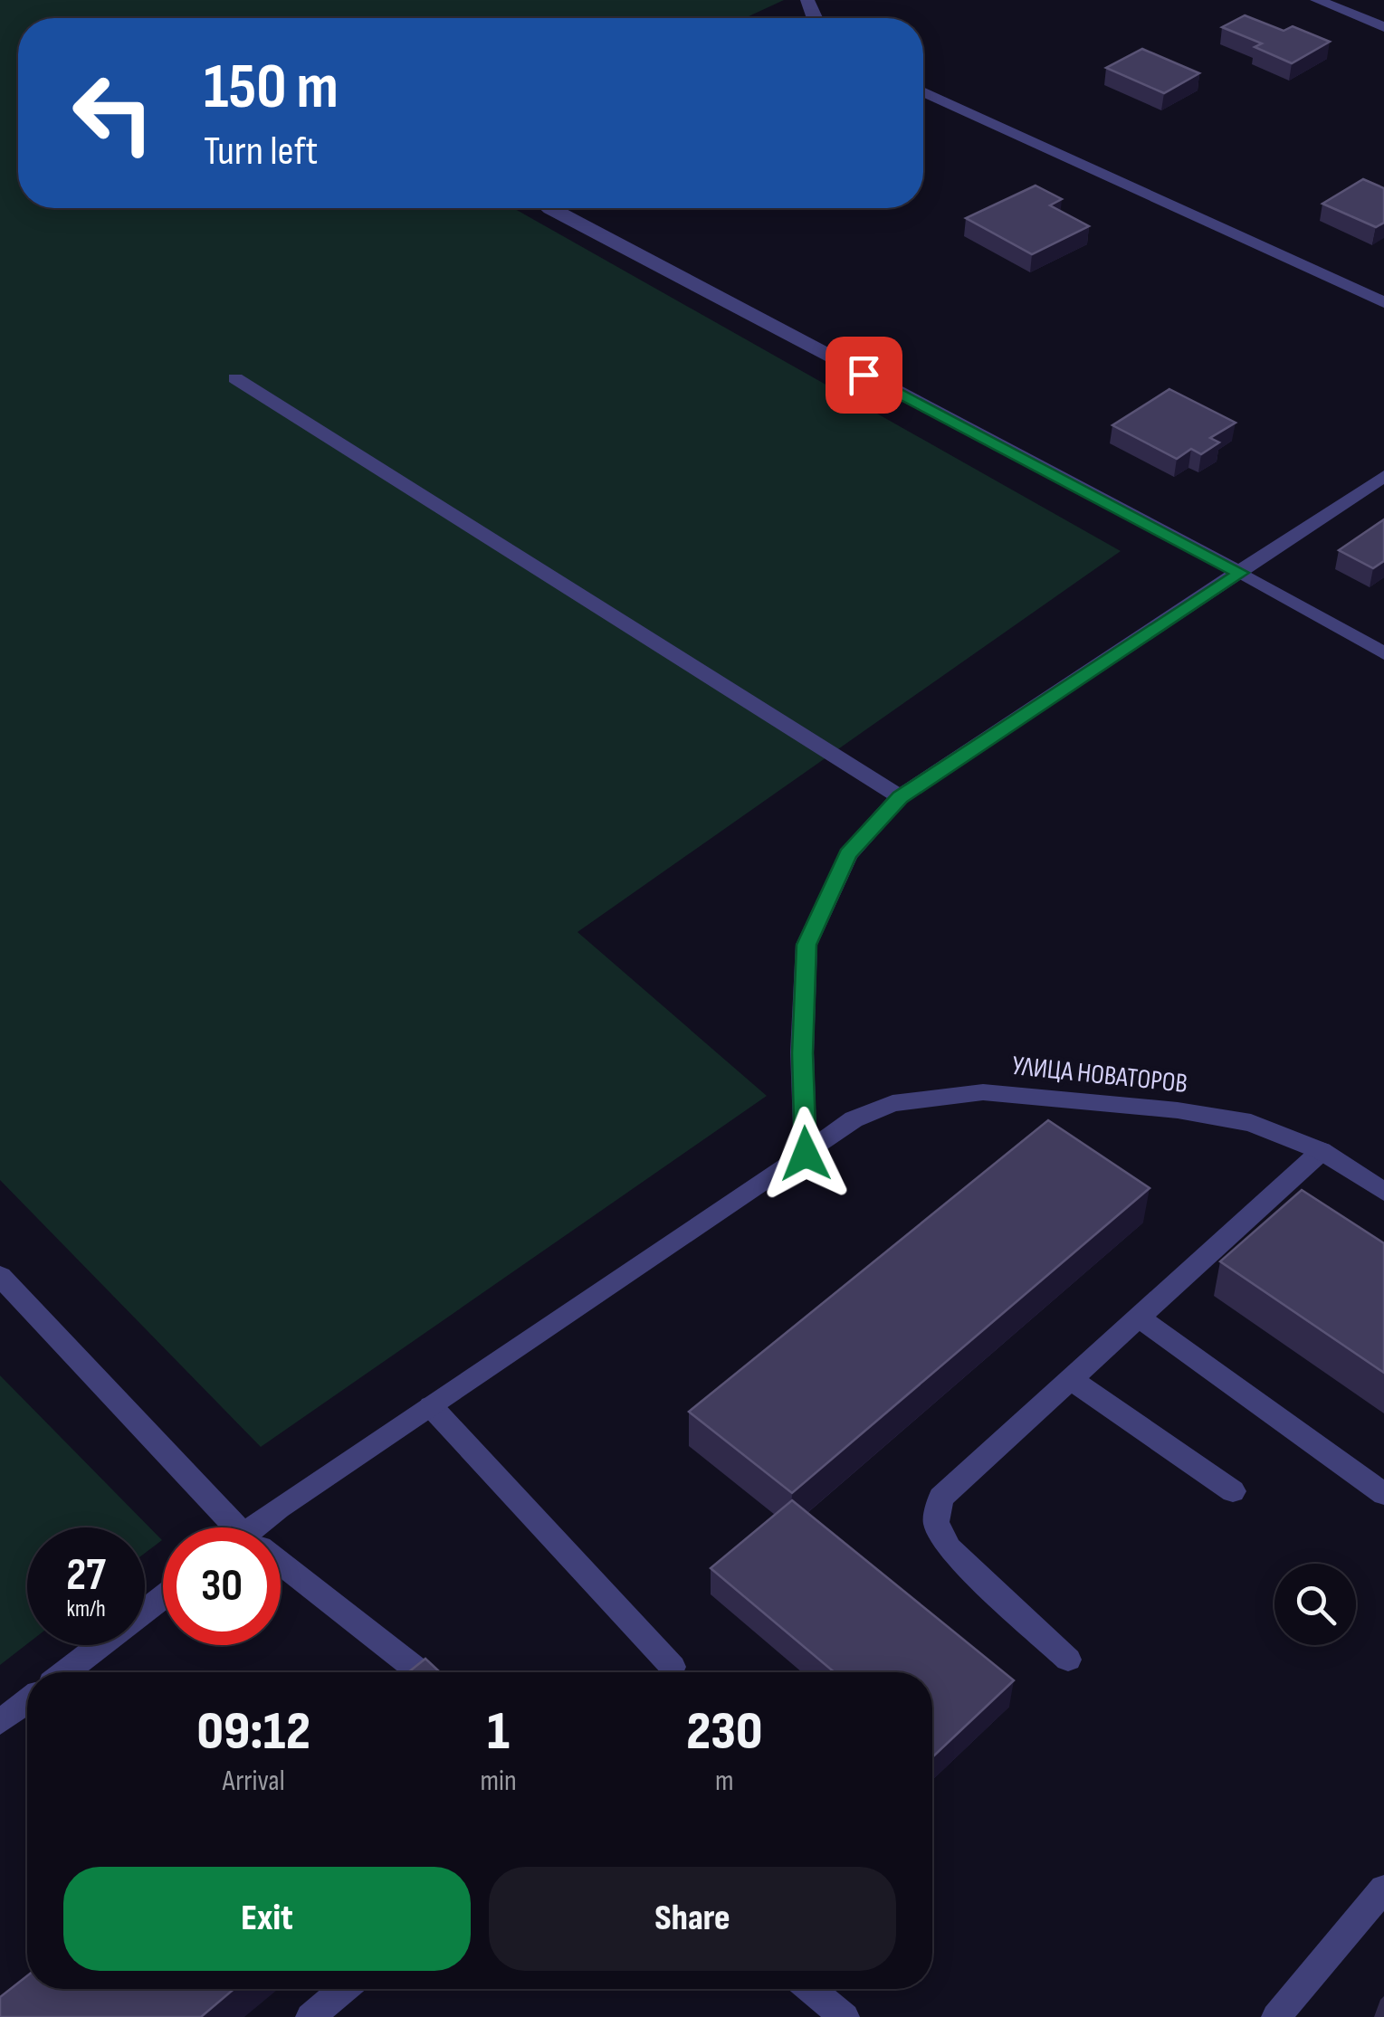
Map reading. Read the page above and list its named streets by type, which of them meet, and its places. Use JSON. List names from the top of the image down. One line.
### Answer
{"streets":{"street":["УЛИЦА НОВАТОРОВ"]},"page":{"turn":["150 m","Turn left"],"speed":"27 km/h","limit":"30","eta":["09:12","Arrival","1","min","230","m"],"buttons":["Exit","Share"]}}
